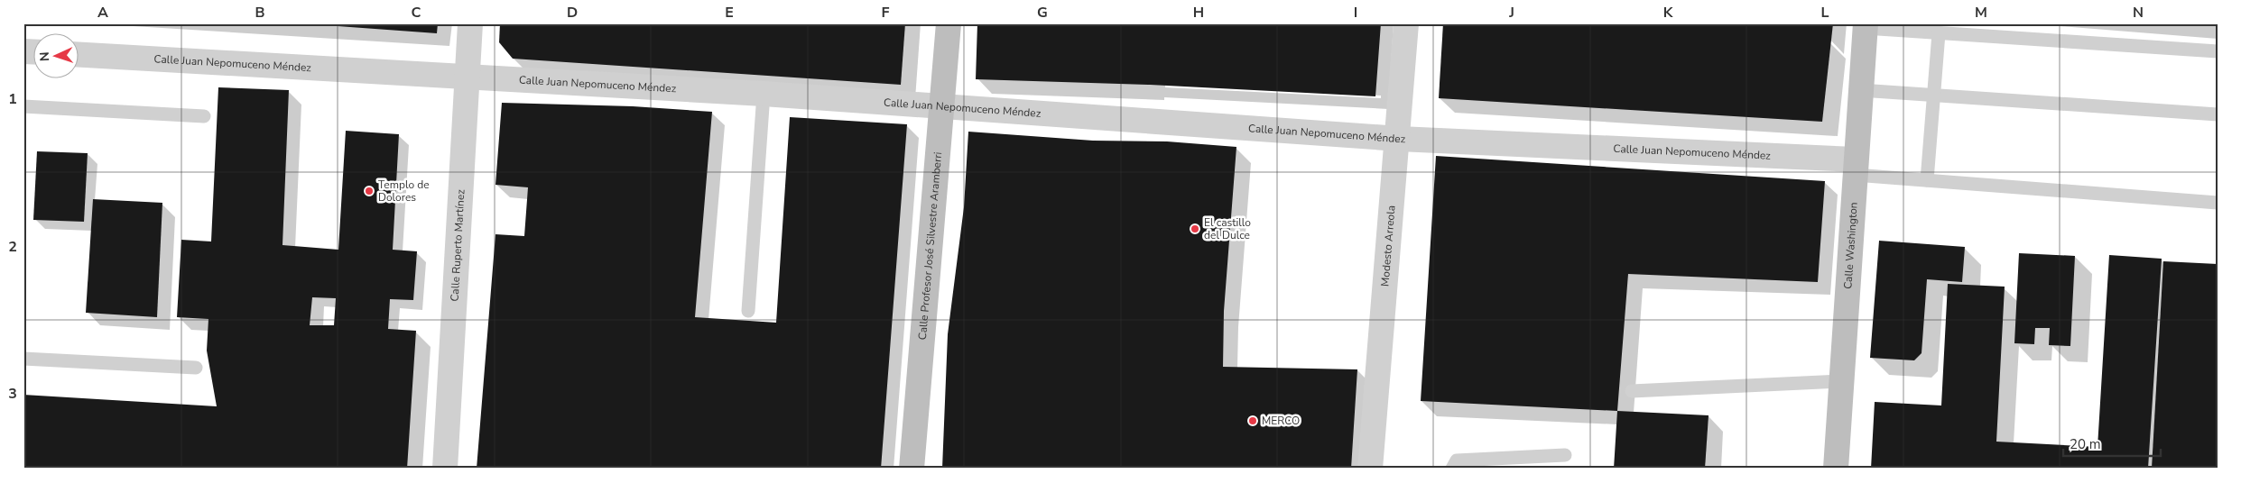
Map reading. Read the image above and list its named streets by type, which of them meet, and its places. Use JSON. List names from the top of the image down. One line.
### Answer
{"streets":{"main road":["Calle Profesor José Silvestre Aramberri","Calle Washington"],"street":["Calle Juan Nepomuceno Méndez","Calle Ruperto Martínez","Modesto Arreola"]},"crossings":[["Calle Juan Nepomuceno Méndez","Calle Ruperto Martínez"],["Calle Juan Nepomuceno Méndez","Calle Profesor José Silvestre Aramberri"],["Calle Juan Nepomuceno Méndez","Modesto Arreola"],["Calle Juan Nepomuceno Méndez","Calle Washington"]],"places":["Templo de Dolores","El castillo del Dulce","MERCO"],"scale_bar":"20 m","north":"left","grid":{"columns":["A","B","C","D","E","F","G","H","I","J","K","L","M","N"],"rows":["1","2","3"]}}
